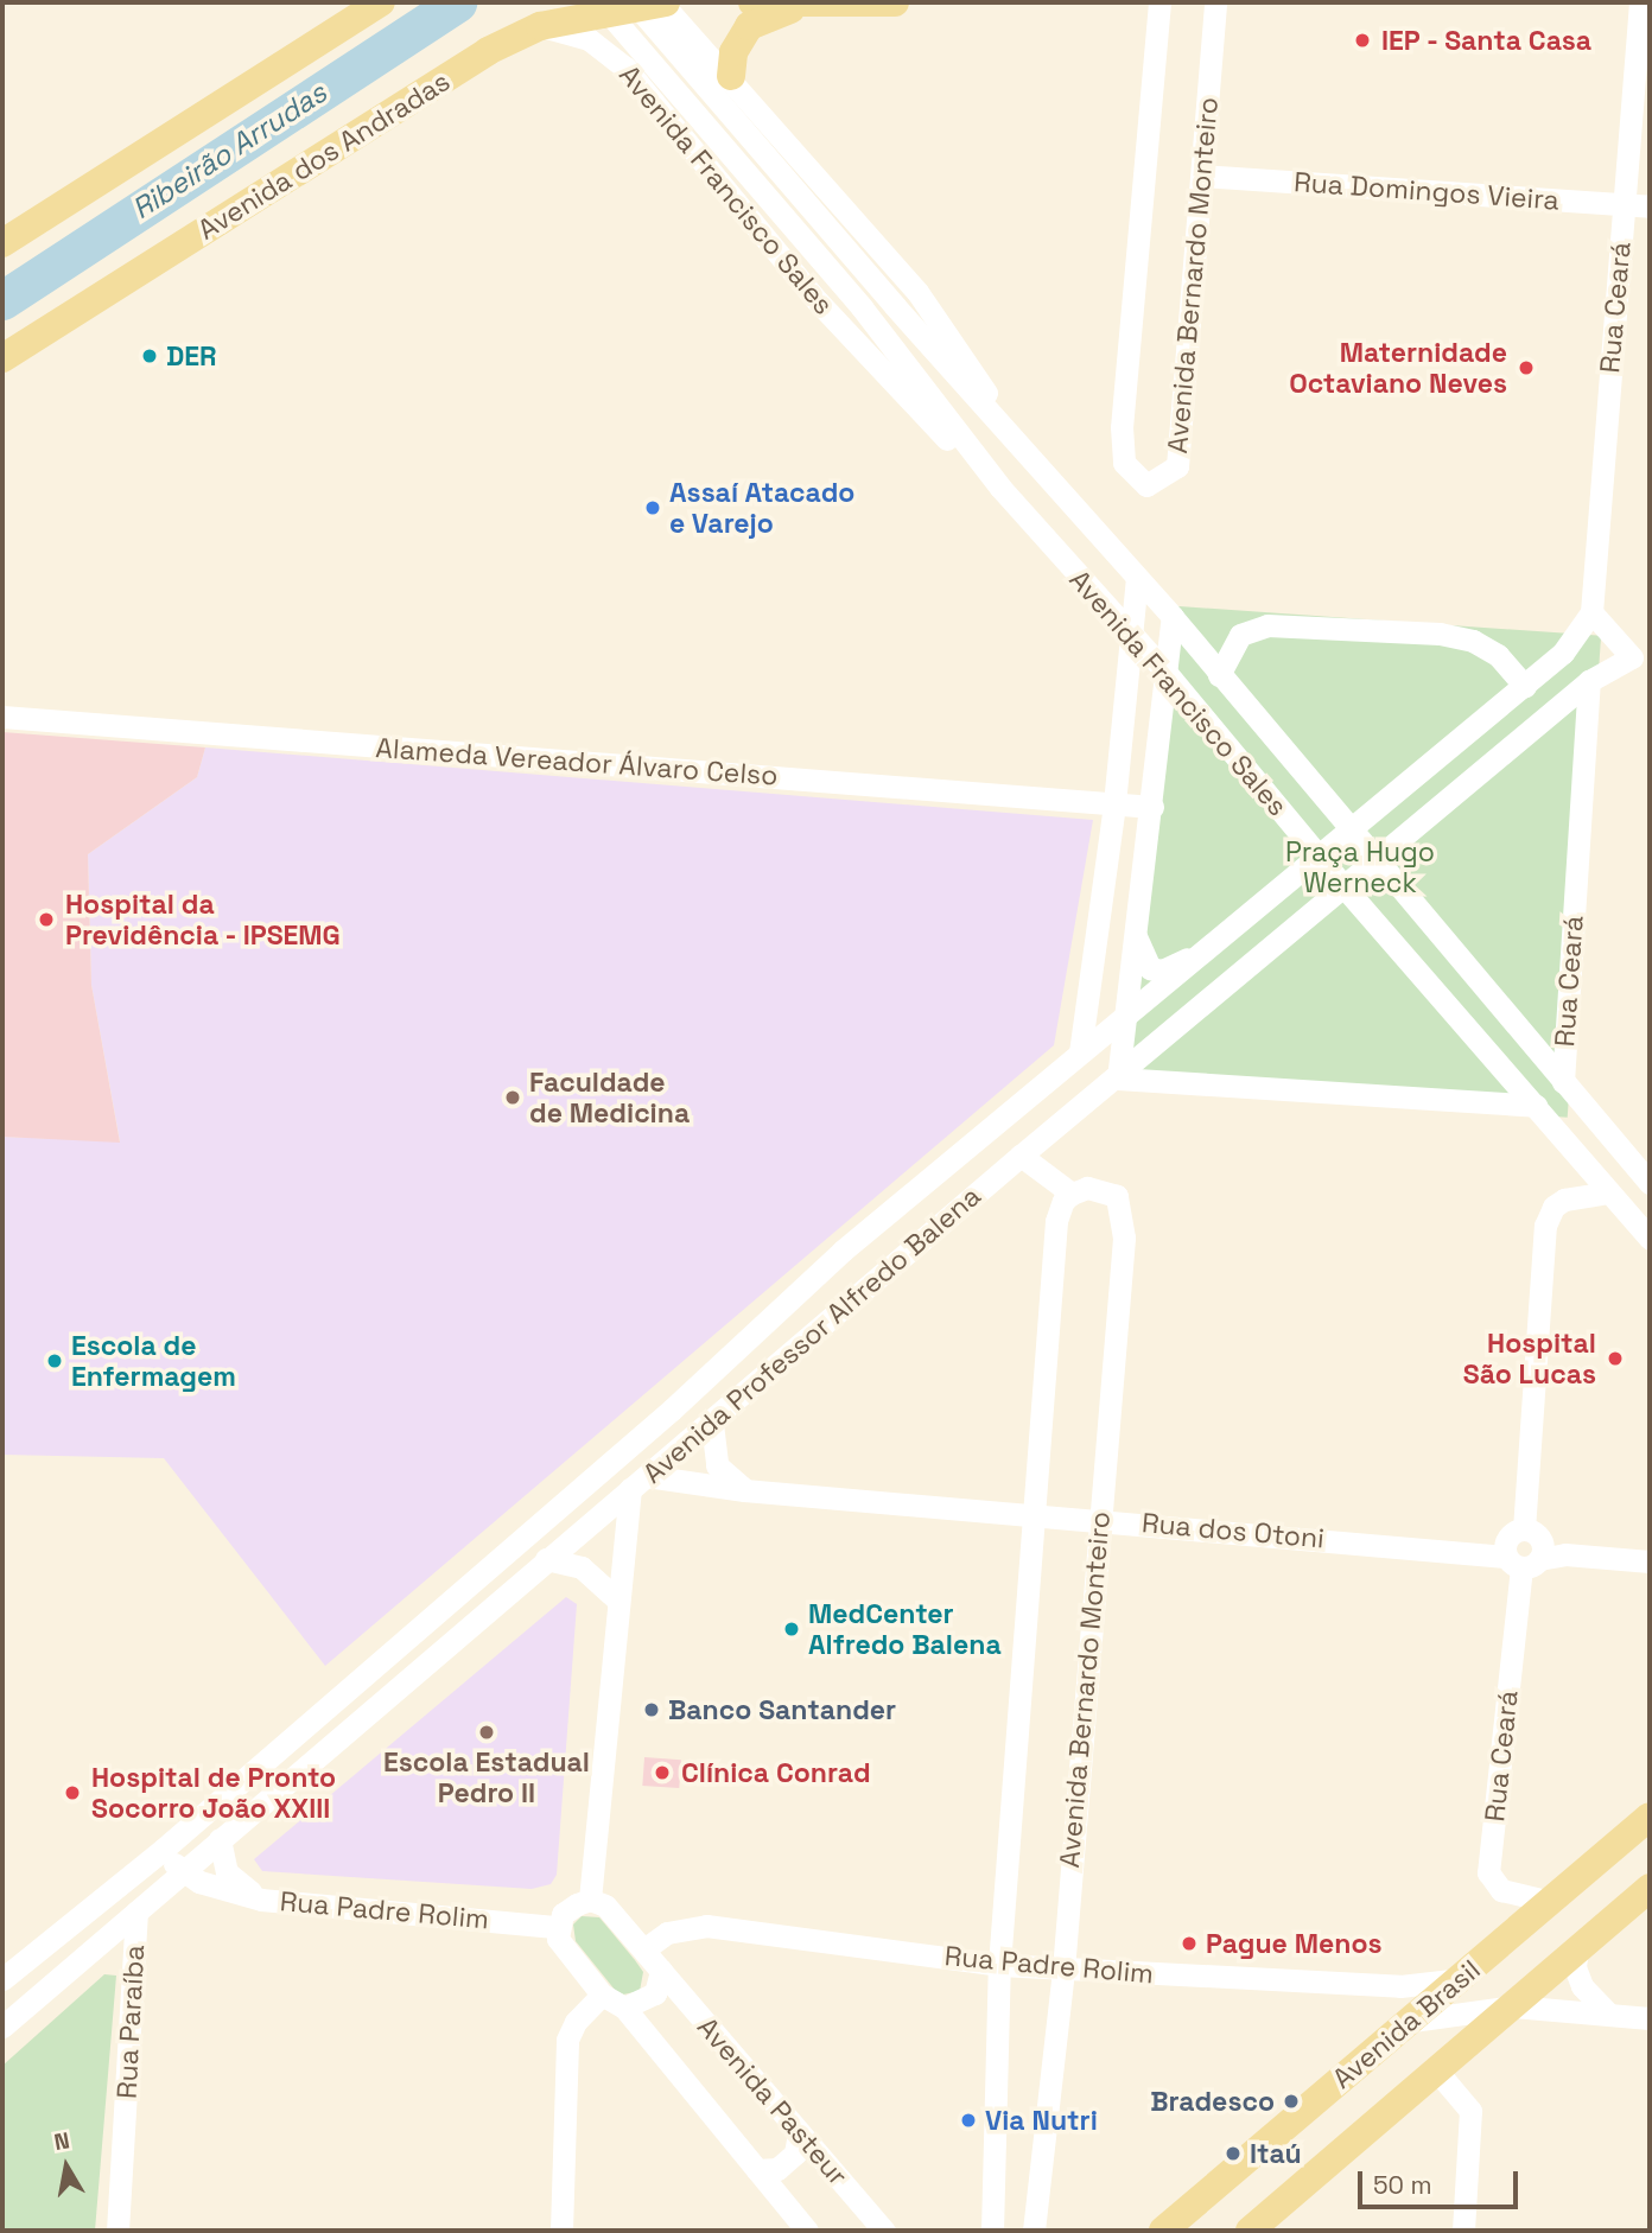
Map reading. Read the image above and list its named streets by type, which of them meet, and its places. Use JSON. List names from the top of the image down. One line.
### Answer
{"streets":{"main road":["Avenida dos Andradas","Avenida Brasil"],"street":["Avenida Francisco Sales","Rua Domingos Vieira","Avenida Bernardo Monteiro","Rua Ceará","Alameda Vereador Álvaro Celso","Avenida Professor Alfredo Balena","Rua dos Otoni","Rua Padre Rolim","Rua Paraíba","Avenida Pasteur"]},"crossings":[["Avenida dos Andradas","Avenida Francisco Sales"],["Avenida Francisco Sales","Rua Ceará"],["Avenida Francisco Sales","Avenida Professor Alfredo Balena"],["Rua Domingos Vieira","Avenida Bernardo Monteiro"],["Rua Domingos Vieira","Rua Ceará"],["Avenida Bernardo Monteiro","Rua dos Otoni"],["Avenida Bernardo Monteiro","Rua Padre Rolim"],["Rua Ceará","Avenida Professor Alfredo Balena"],["Rua Ceará","Rua dos Otoni"],["Rua Ceará","Avenida Brasil"],["Avenida Professor Alfredo Balena","Rua dos Otoni"],["Avenida Professor Alfredo Balena","Rua Padre Rolim"],["Avenida Professor Alfredo Balena","Rua Paraíba"],["Rua Padre Rolim","Avenida Brasil"],["Rua Padre Rolim","Avenida Pasteur"]],"water":["Ribeirão Arrudas"],"parks":["Praça Hugo Werneck"],"places":["IEP - Santa Casa","DER","Maternidade Octaviano Neves","Assaí Atacado e Varejo","Hospital da Previdência - IPSEMG","Faculdade de Medicina","Hospital São Lucas","Escola de Enfermagem","MedCenter Alfredo Balena","Banco Santander","Escola Estadual Pedro II","Clínica Conrad","Hospital de Pronto Socorro João XXIII","Pague Menos","Bradesco","Via Nutri","Itaú"],"scale_bar":"50 m","north":"top"}
